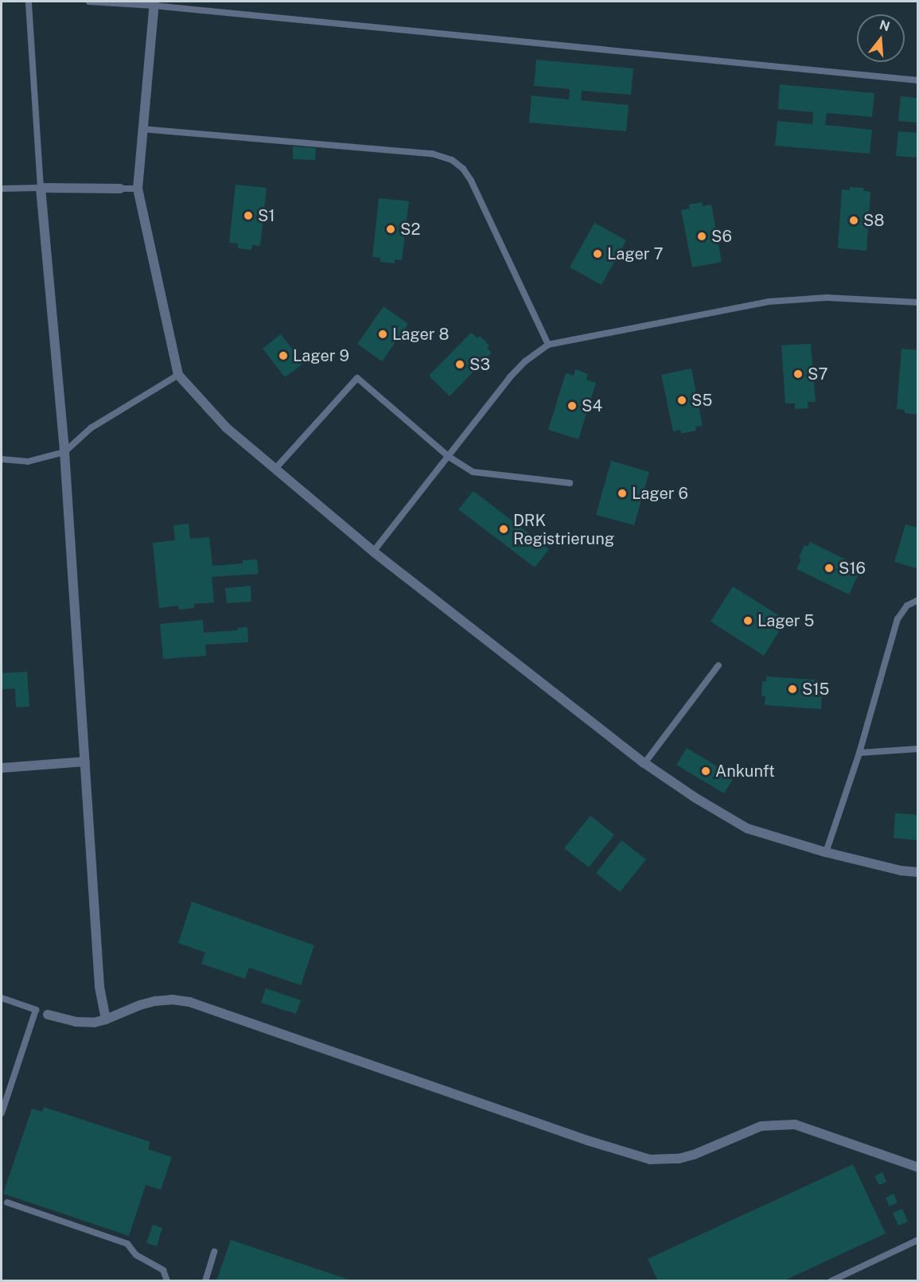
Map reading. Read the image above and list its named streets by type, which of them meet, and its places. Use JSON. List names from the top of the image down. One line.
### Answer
{"places":["S1","S8","S2","S6","Lager 7","Lager 8","Lager 9","S3","S7","S5","S4","Lager 6","DRK Registrierung","S16","Lager 5","S15","Ankunft"],"north":"top"}
